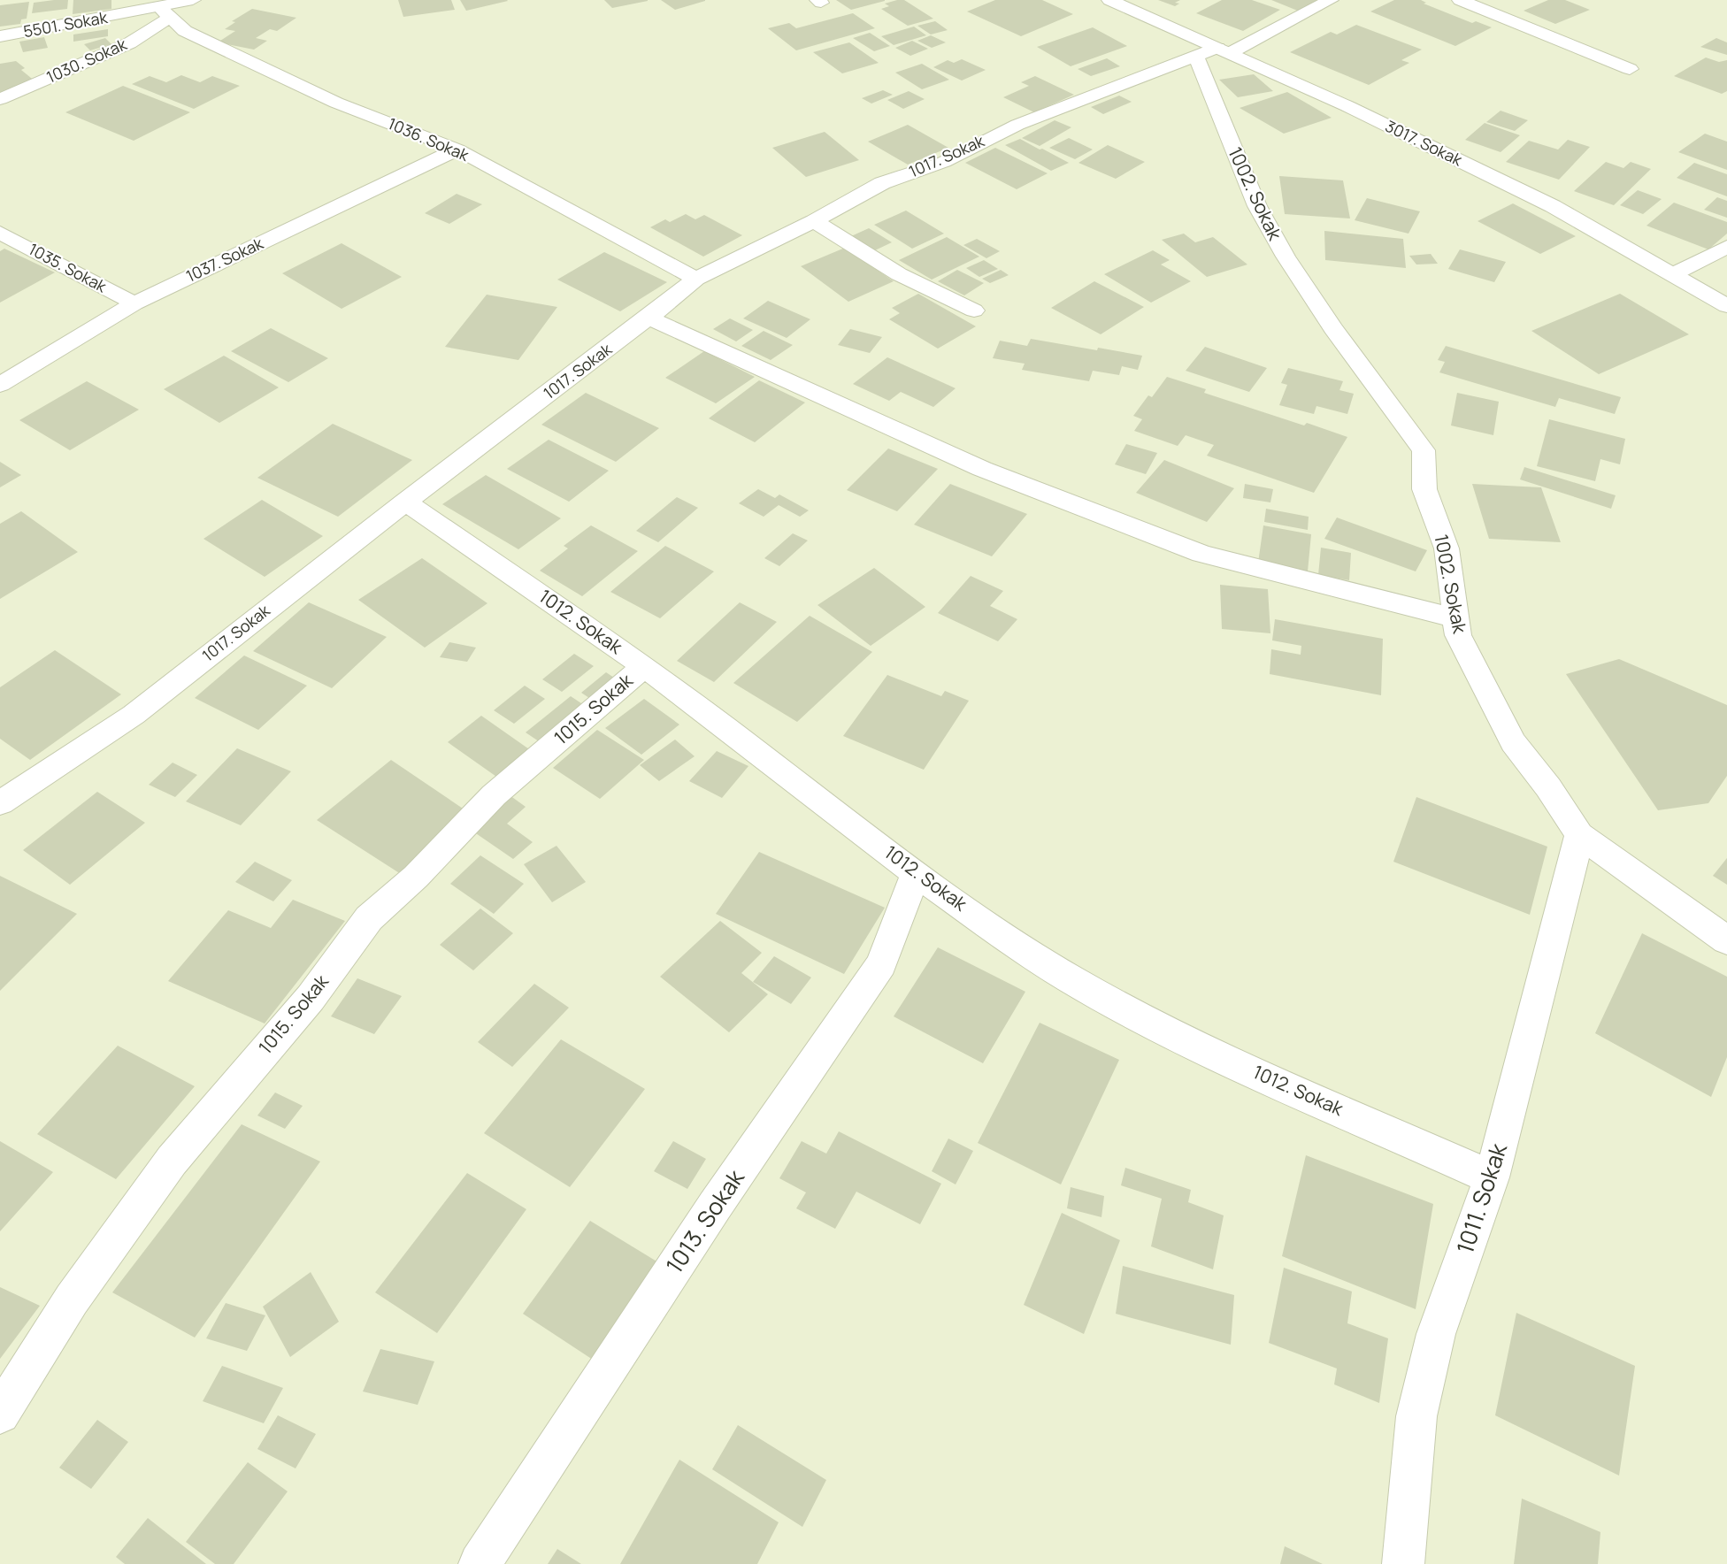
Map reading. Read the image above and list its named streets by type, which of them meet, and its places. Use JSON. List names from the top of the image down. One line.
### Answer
{"streets":{"street":["5501. Sokak","1030. Sokak","1036. Sokak","3017. Sokak","1017. Sokak","1002. Sokak","1037. Sokak","1035. Sokak","1012. Sokak","1015. Sokak","1011. Sokak","1013. Sokak"]},"crossings":[["5501. Sokak","1030. Sokak"],["5501. Sokak","1036. Sokak"],["1030. Sokak","1036. Sokak"],["1036. Sokak","1017. Sokak"],["1036. Sokak","1037. Sokak"],["3017. Sokak","1017. Sokak"],["3017. Sokak","1002. Sokak"],["1017. Sokak","1002. Sokak"],["1017. Sokak","1012. Sokak"],["1002. Sokak","1011. Sokak"],["1037. Sokak","1035. Sokak"],["1012. Sokak","1015. Sokak"],["1012. Sokak","1011. Sokak"],["1012. Sokak","1013. Sokak"]]}
